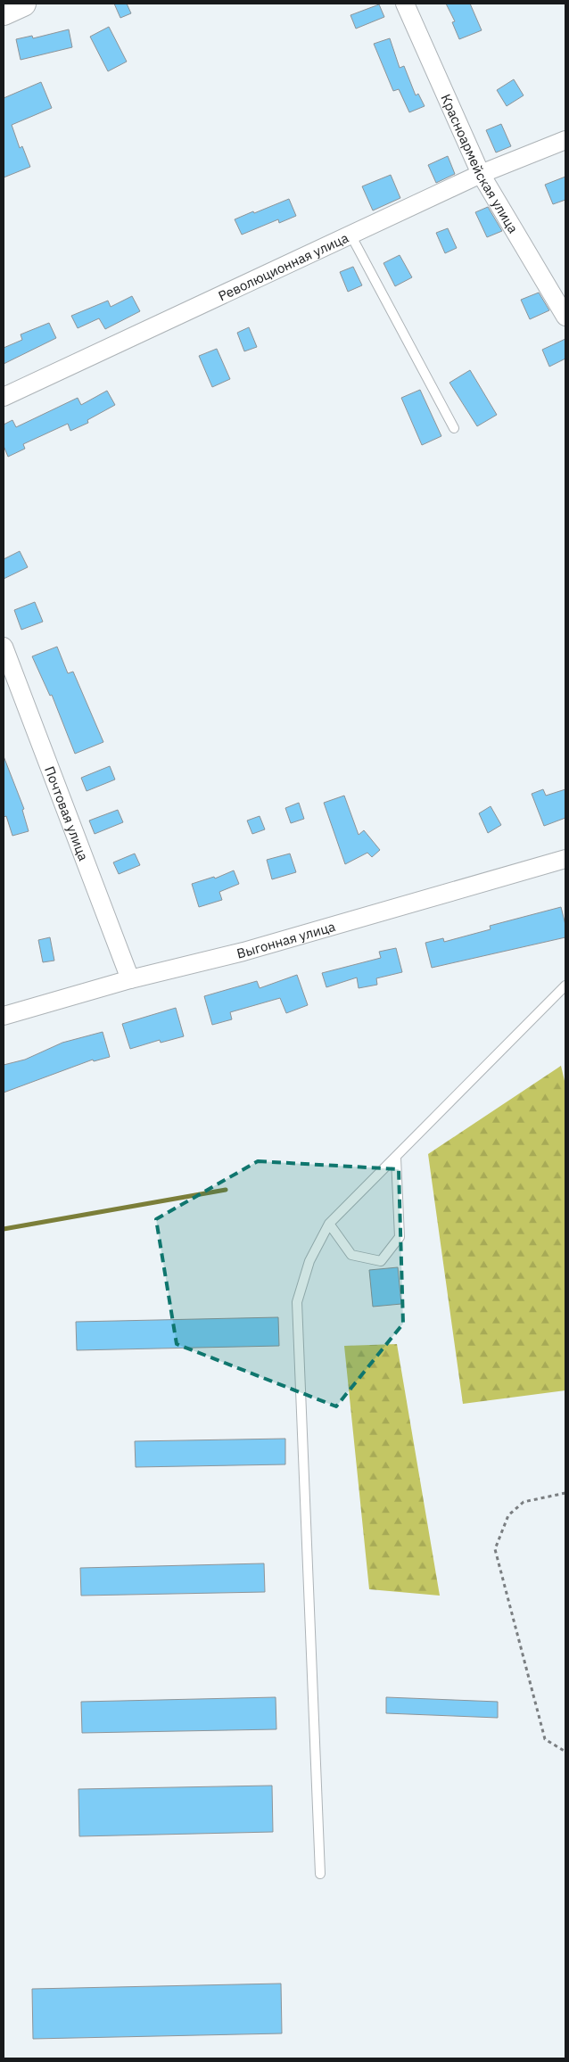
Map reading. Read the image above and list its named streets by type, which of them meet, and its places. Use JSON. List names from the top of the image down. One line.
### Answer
{"streets":{"street":["Красноармейская улица","Революционная улица","Почтовая улица","Выгонная улица"]},"crossings":[["Красноармейская улица","Революционная улица"],["Почтовая улица","Выгонная улица"]]}
